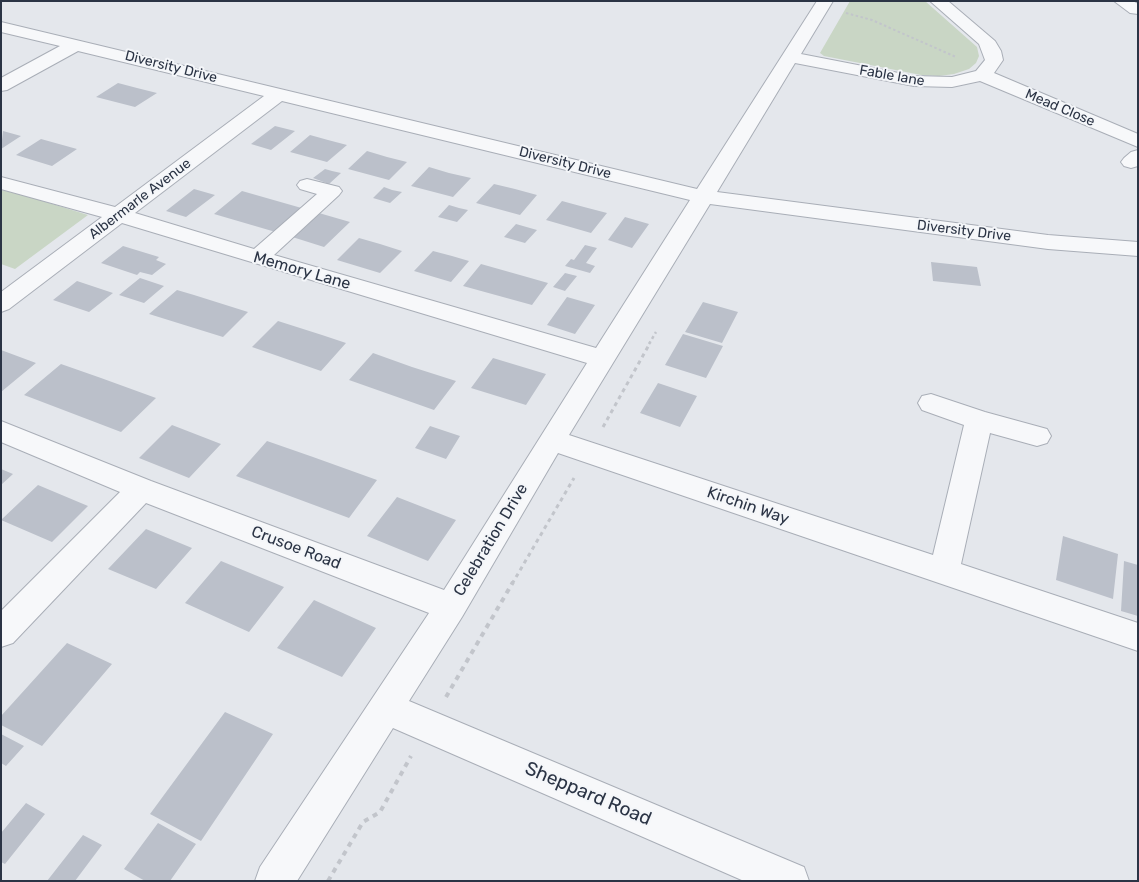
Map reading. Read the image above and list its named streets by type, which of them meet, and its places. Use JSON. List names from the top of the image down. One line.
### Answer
{"streets":{"street":["Diversity Drive","Fable lane","Mead Close","Albermarle Avenue","Memory Lane","Kirchin Way","Celebration Drive","Crusoe Road","Sheppard Road"]},"crossings":[["Diversity Drive","Albermarle Avenue"],["Diversity Drive","Celebration Drive"],["Fable lane","Mead Close"],["Albermarle Avenue","Memory Lane"],["Memory Lane","Celebration Drive"],["Kirchin Way","Celebration Drive"],["Celebration Drive","Crusoe Road"],["Celebration Drive","Sheppard Road"]]}
